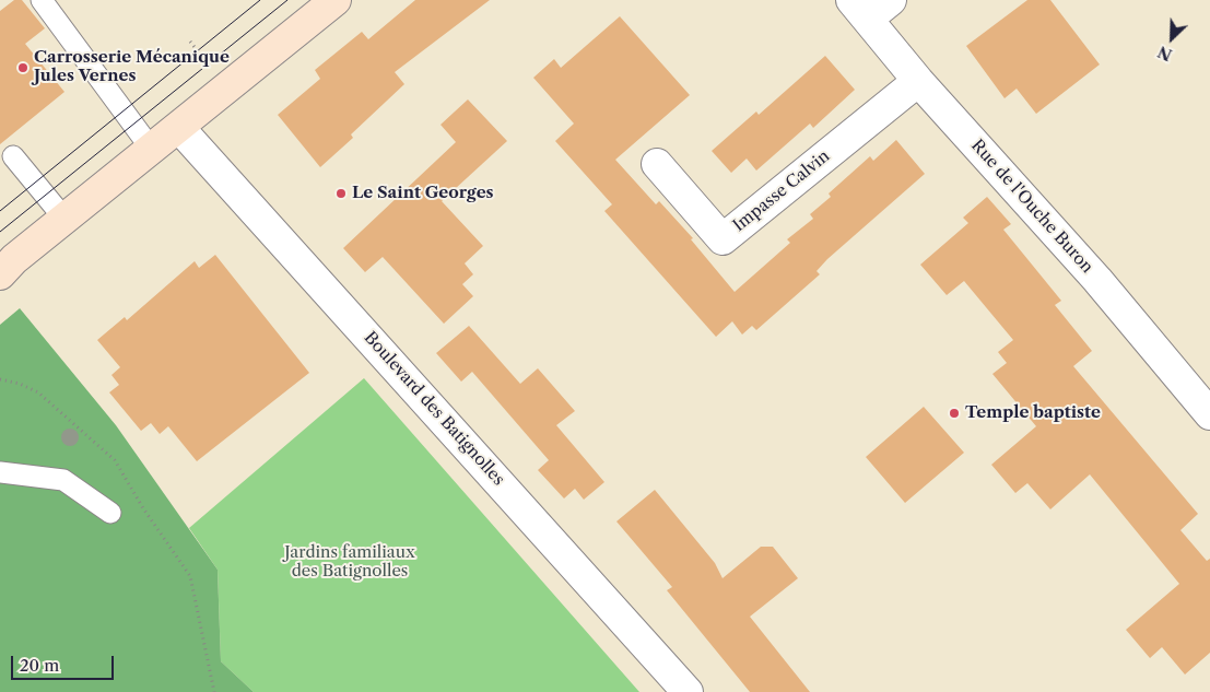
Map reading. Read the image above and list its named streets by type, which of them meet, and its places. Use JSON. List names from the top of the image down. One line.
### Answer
{"streets":{"street":["Impasse Calvin","Rue de l'Ouche Buron","Boulevard des Batignolles"]},"crossings":[["Impasse Calvin","Rue de l'Ouche Buron"]],"parks":["Jardins familiaux des Batignolles"],"places":["Carrosserie Mécanique Jules Vernes","Le Saint Georges","Temple baptiste"],"scale_bar":"20 m","north":"bottom left"}
